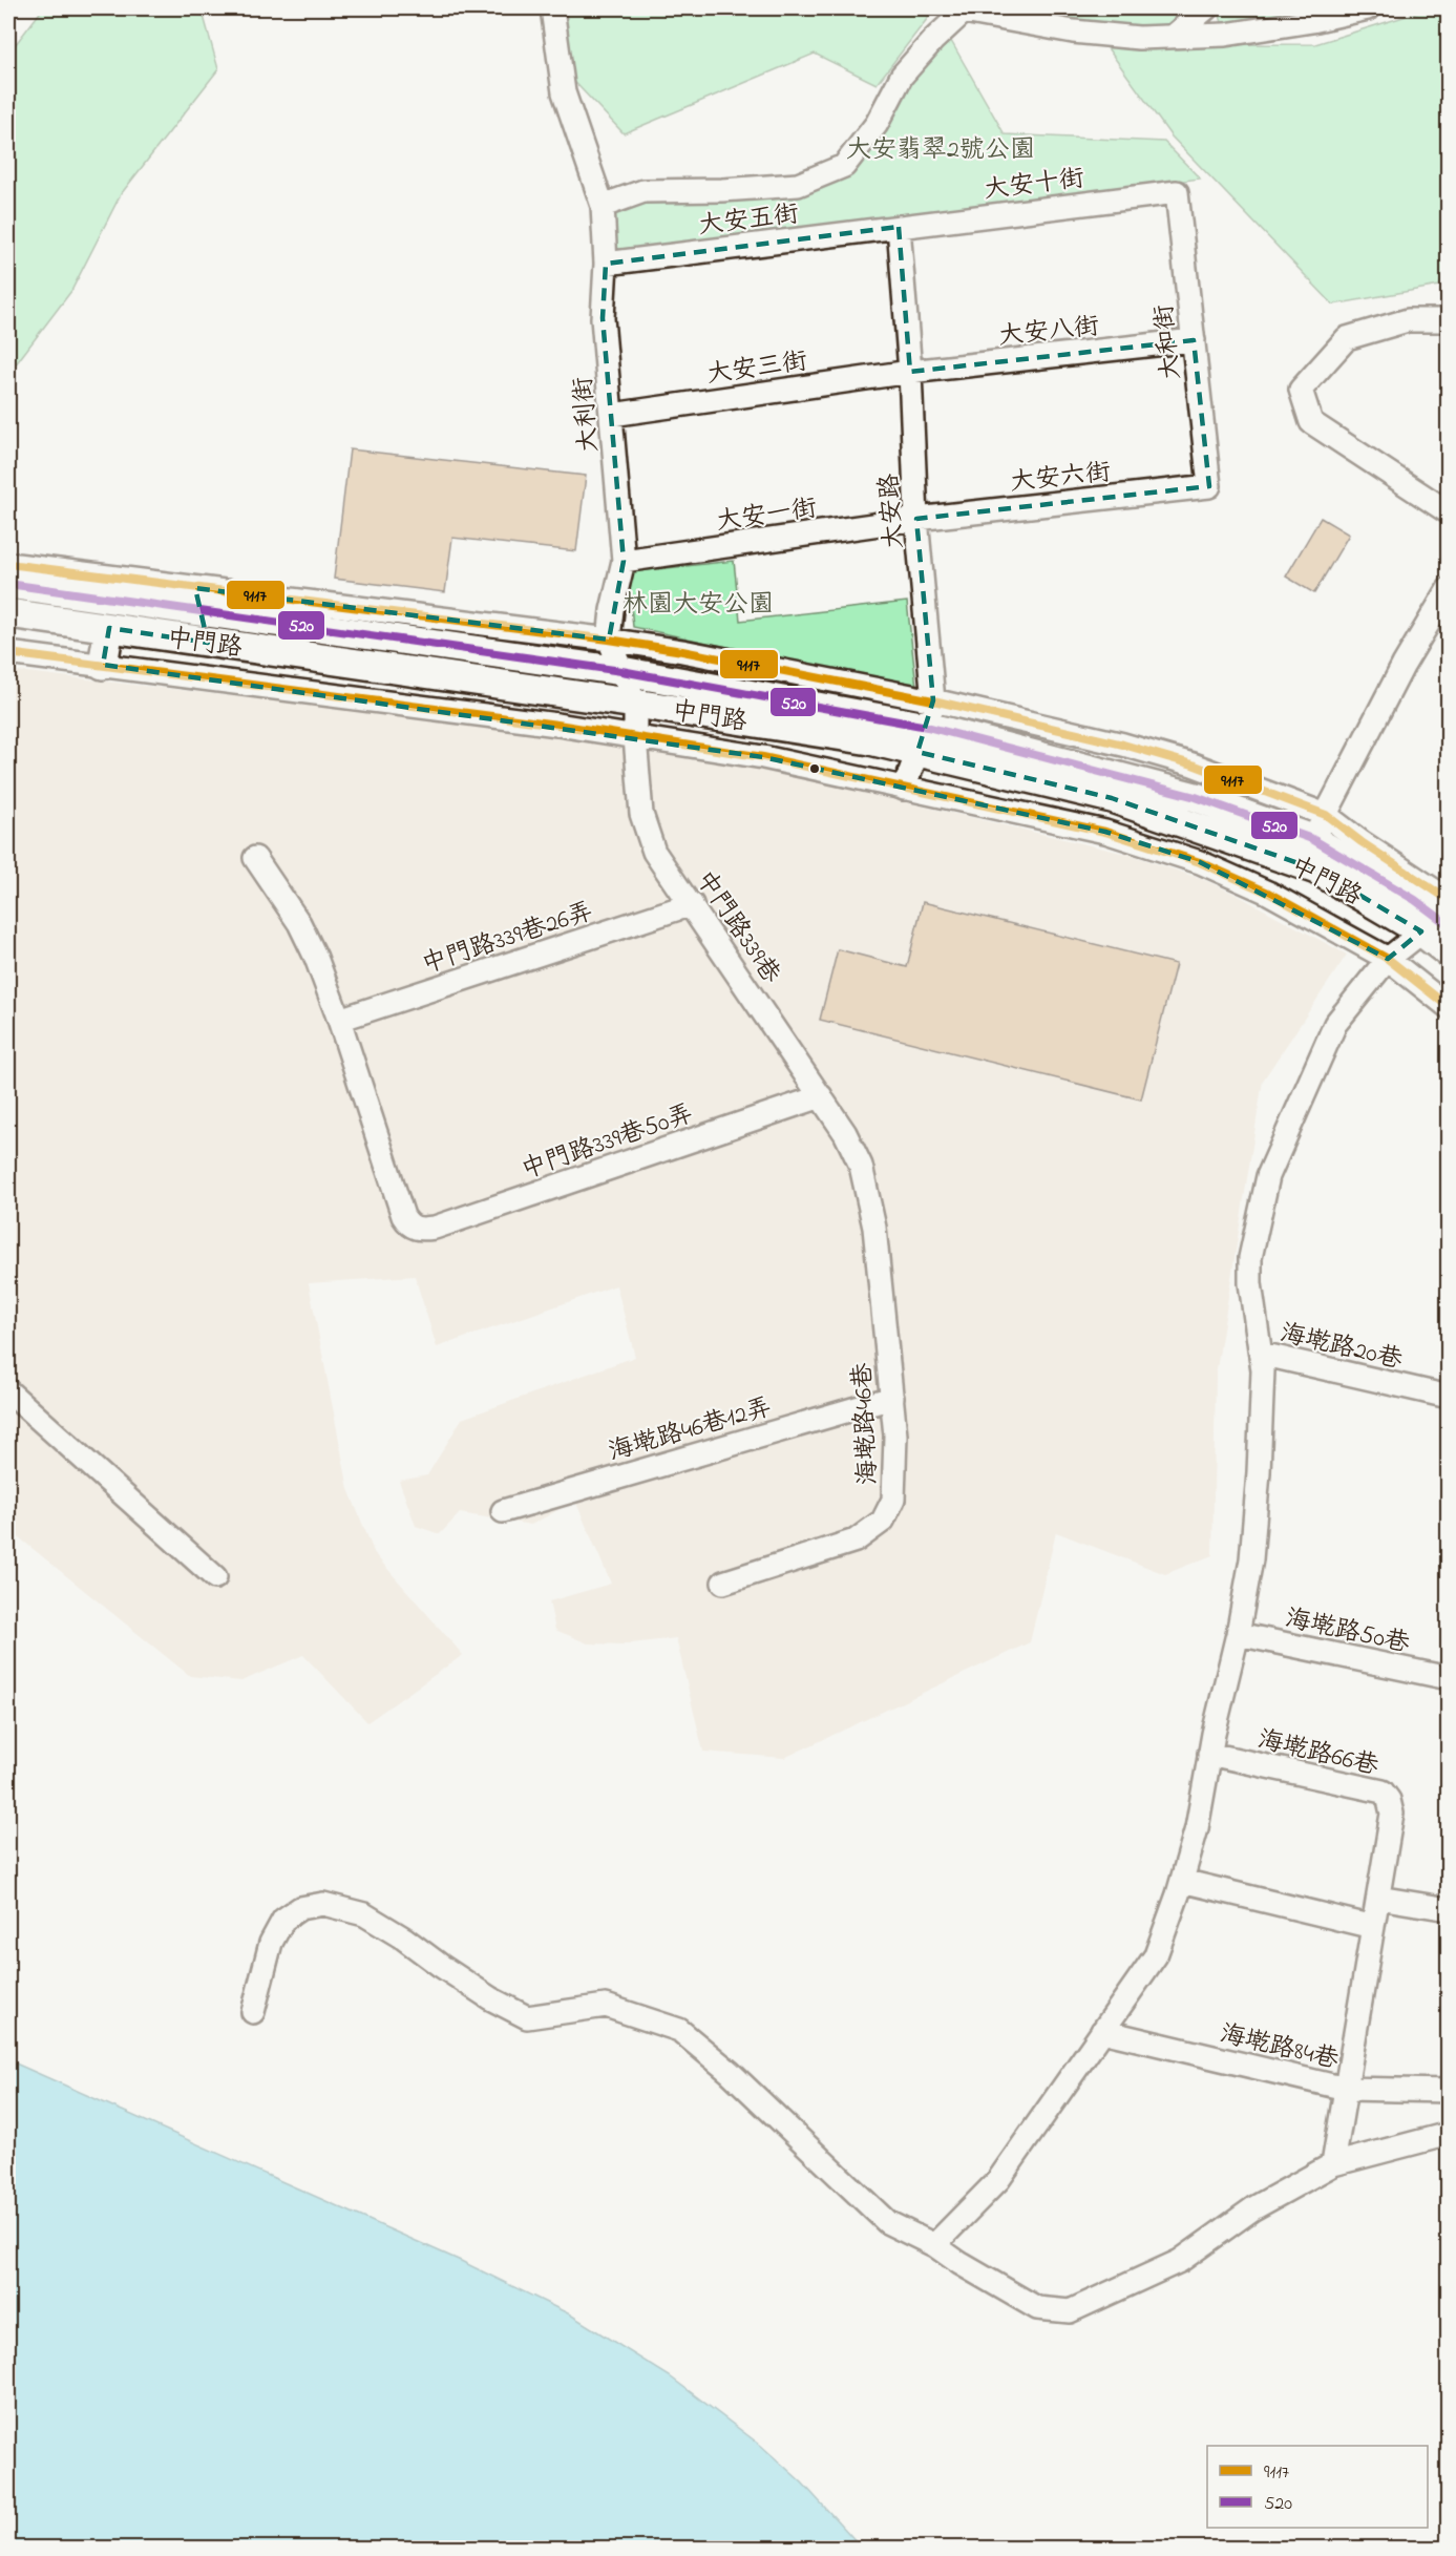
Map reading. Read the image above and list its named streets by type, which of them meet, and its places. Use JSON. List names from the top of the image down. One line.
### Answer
{"streets":{"main road":["中門路"],"street":["大安十街","大安五街","大安八街","大和街","大安三街","大利街","大安六街","大安路","大安一街","中門路339巷","中門路339巷26弄","中門路339巷50弄","海墘路20巷","海墘路46巷","海墘路46巷12弄","海墘路50巷","海墘路66巷","海墘路84巷"]},"crossings":[["大安十街","大安五街"],["大安十街","大和街"],["大安十街","大安路"],["大安五街","大利街"],["大安五街","大安路"],["大安八街","大和街"],["大安八街","大安三街"],["大安八街","大安路"],["大和街","大安六街"],["大安三街","大利街"],["大安三街","大安路"],["大利街","大安一街"],["大利街","中門路"],["大利街","中門路339巷"],["大安六街","大安路"],["大安六街","大安一街"],["大安路","大安一街"],["大安路","中門路"],["中門路","中門路339巷"],["中門路339巷","中門路339巷26弄"],["中門路339巷","中門路339巷50弄"],["中門路339巷","海墘路46巷"],["中門路339巷26弄","中門路339巷50弄"],["海墘路46巷","海墘路46巷12弄"],["海墘路66巷","海墘路84巷"]],"parks":["大安翡翠2號公園","林園大安公園"],"lines":["transit line 9117","transit line 520"],"legend":["9117","520"]}
